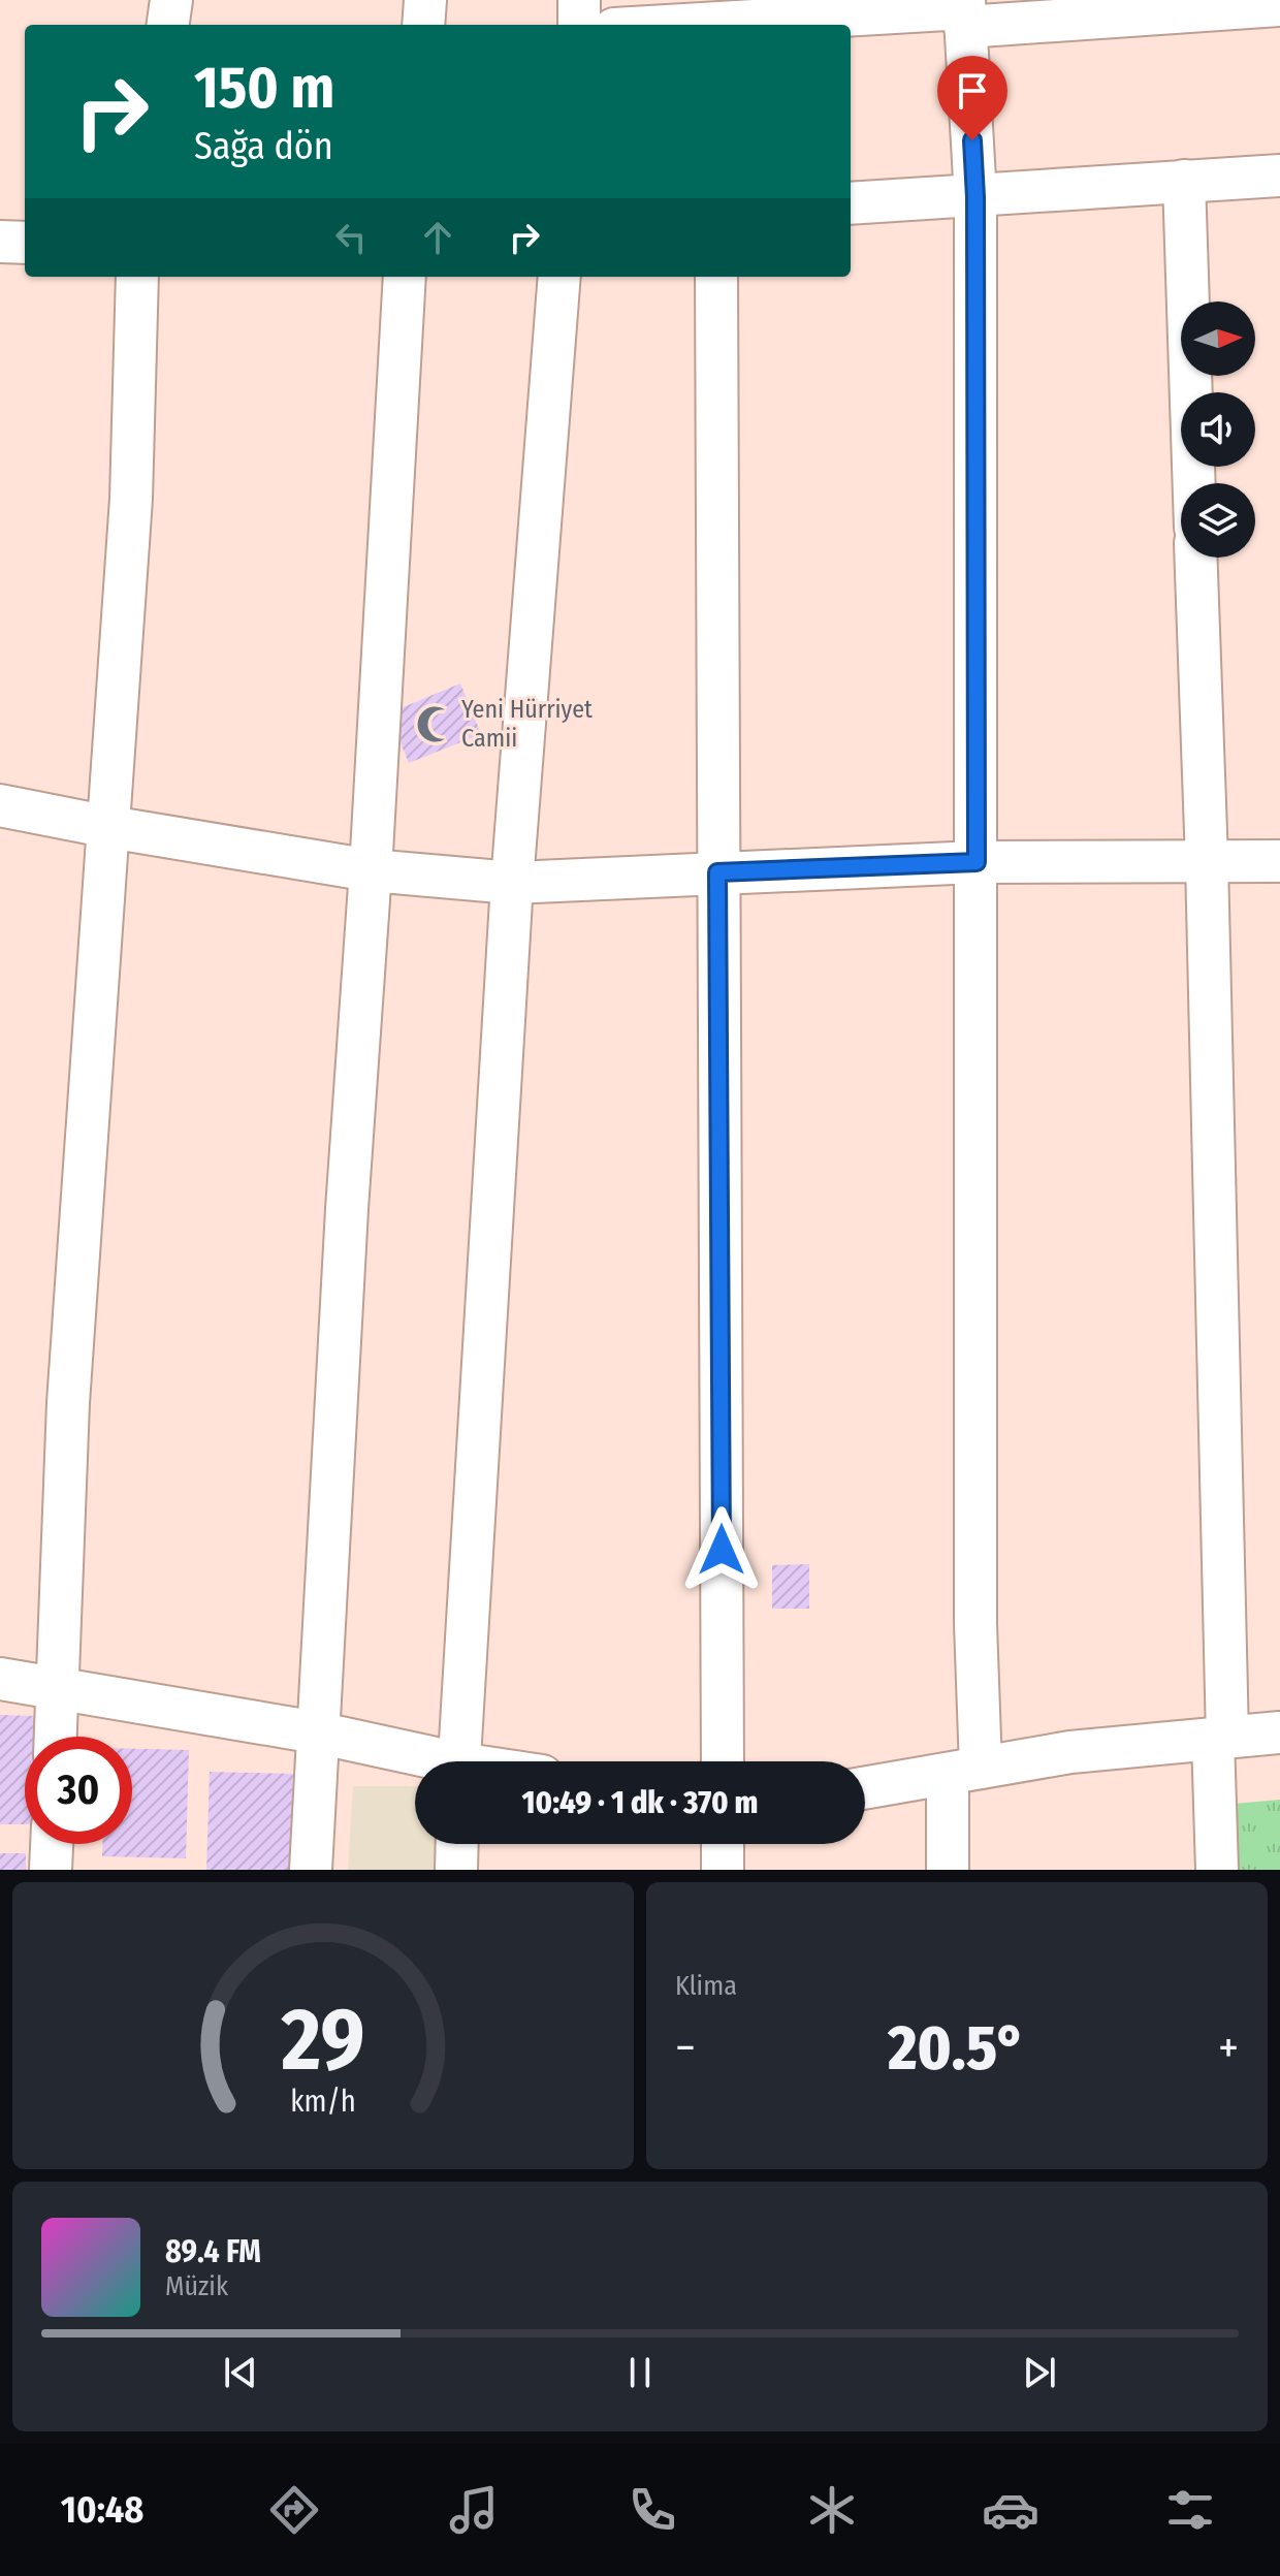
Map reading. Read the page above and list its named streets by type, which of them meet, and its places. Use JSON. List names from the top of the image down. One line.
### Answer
{"places":{"mosque":["Yeni Hürriyet Camii"]},"north":"right","page":{"turn":["150 m","Sağa dön"],"limit":"30","trip":"10:49 · 1 dk · 370 m","tile":"Klima","heat":["−","20.5°","+"],"song":["89.4 FM","Müzik"],"tabs":"10:48","gauge":["29","km/h"]}}
